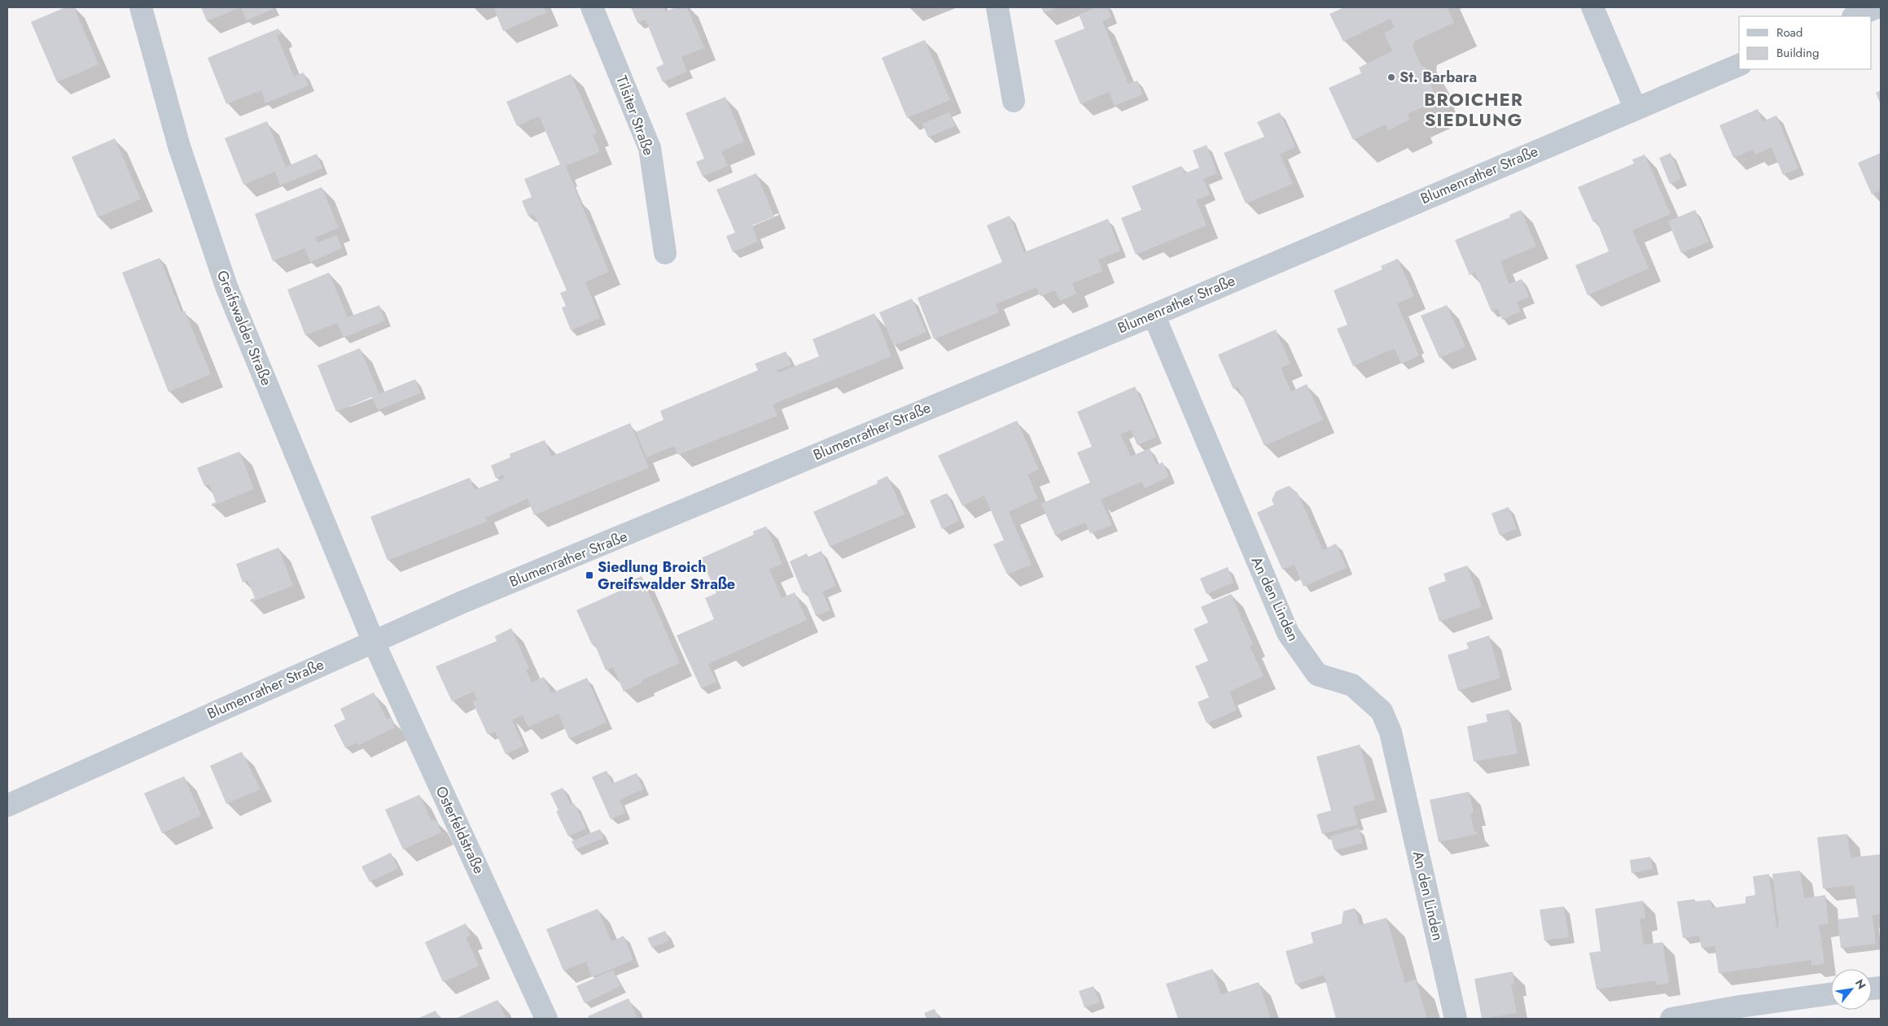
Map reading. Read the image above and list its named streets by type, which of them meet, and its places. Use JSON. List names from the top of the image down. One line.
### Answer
{"streets":{"street":["Tilsiter Straße","Blumenrather Straße","Greifswalder Straße","An den Linden","Osterfeldstraße"]},"crossings":[["Blumenrather Straße","Greifswalder Straße"],["Blumenrather Straße","An den Linden"],["Blumenrather Straße","Osterfeldstraße"],["Greifswalder Straße","Osterfeldstraße"]],"districts":["BROICHER SIEDLUNG"],"places":{"other":["St. Barbara"],"transit":["Siedlung Broich Greifswalder Straße"]},"legend":["Road","Building"],"north":"top right"}
